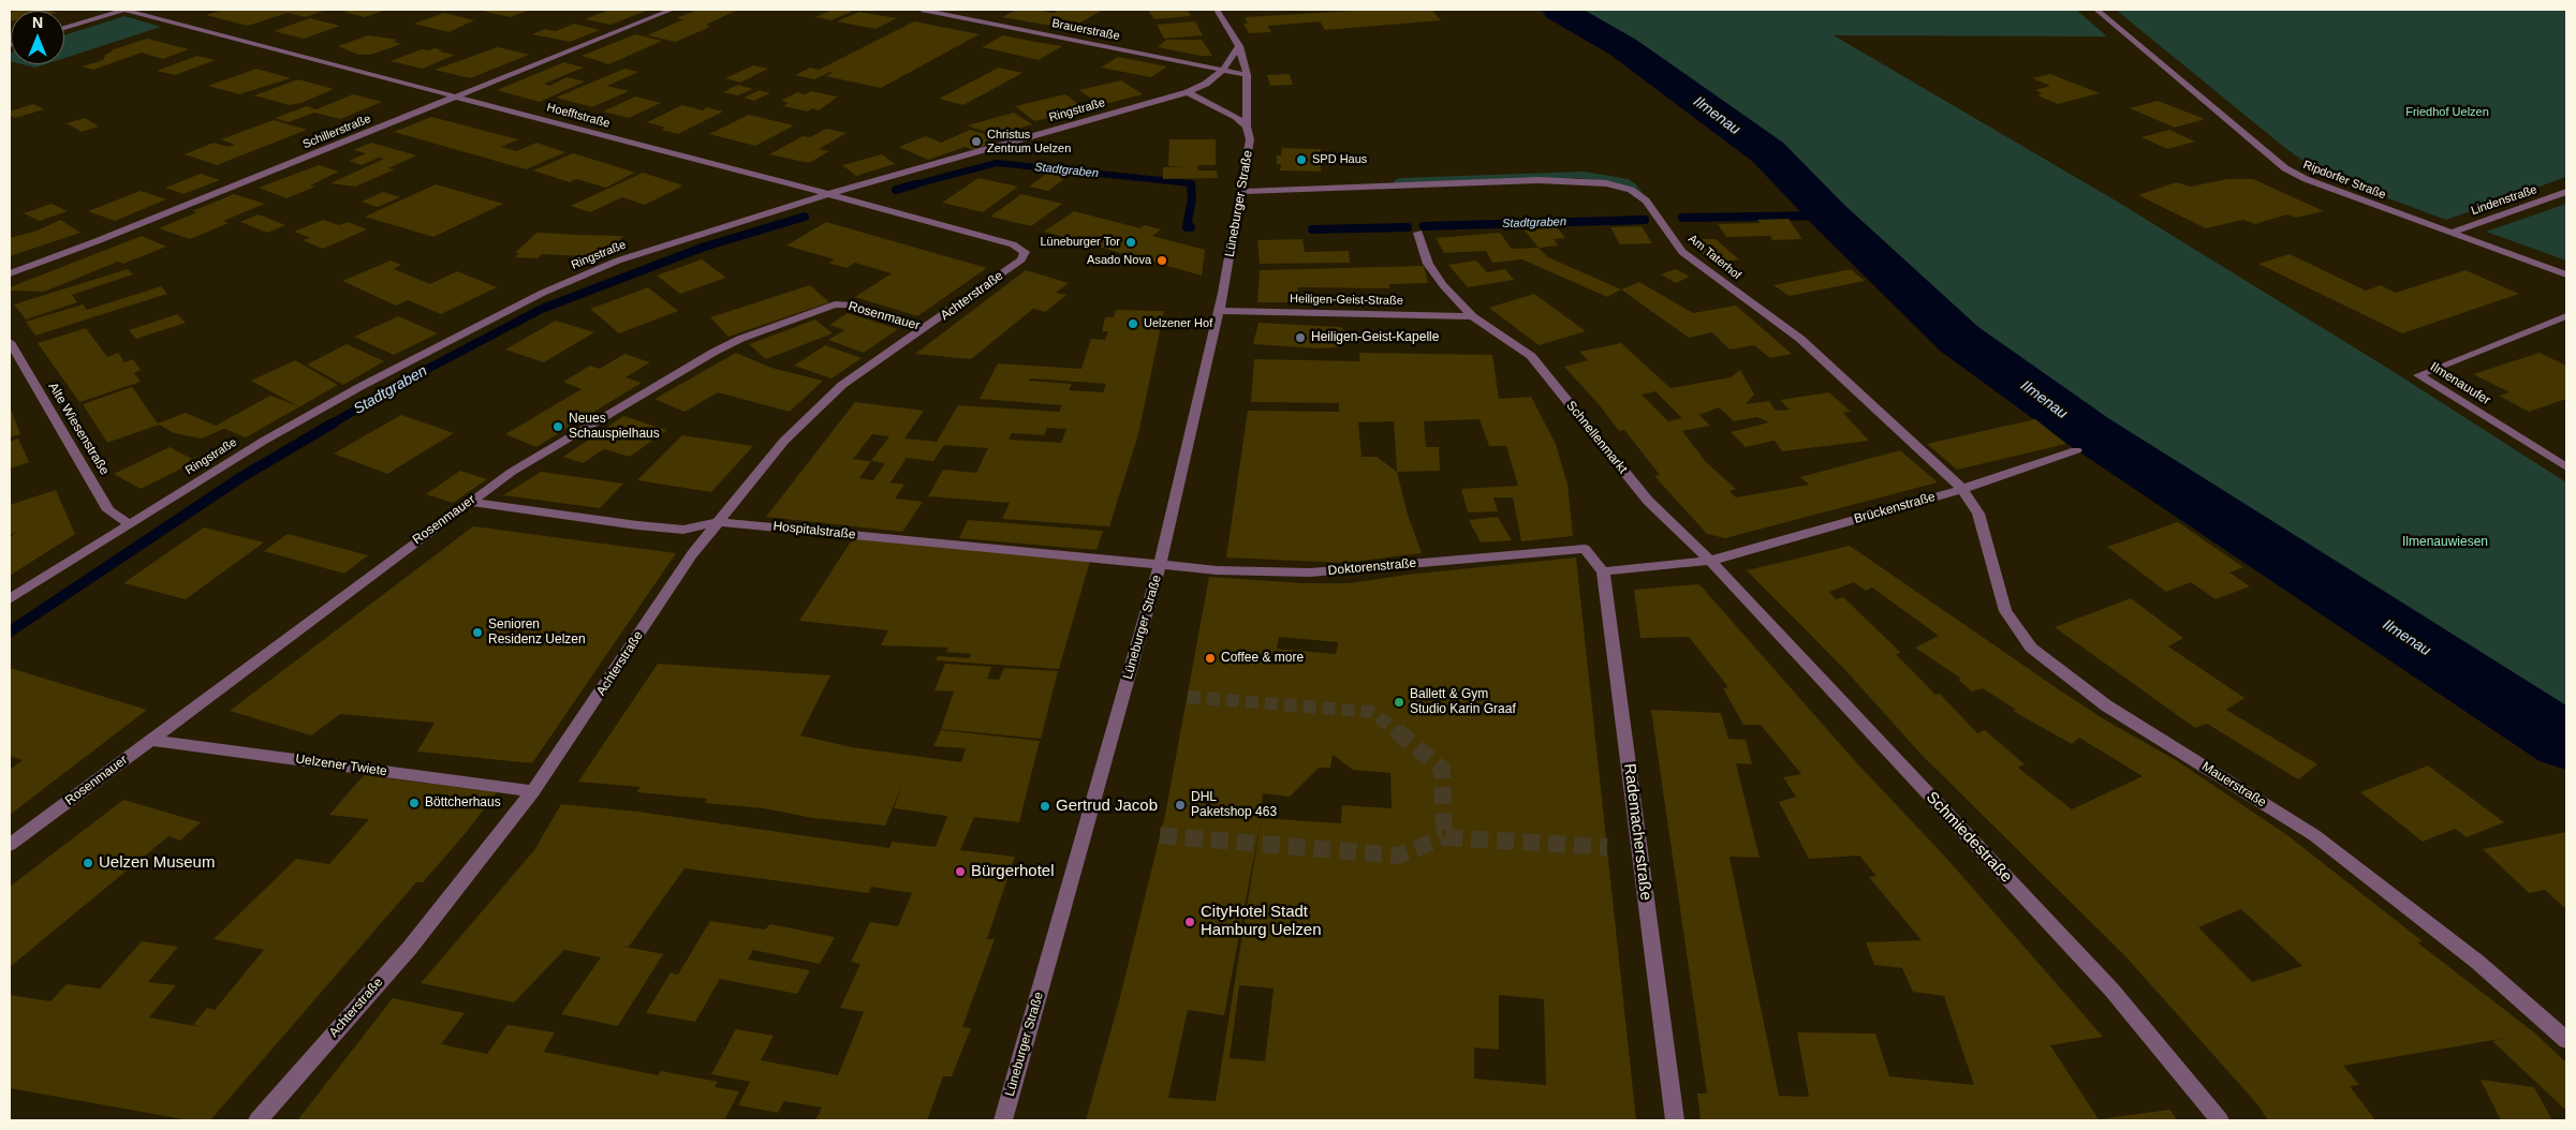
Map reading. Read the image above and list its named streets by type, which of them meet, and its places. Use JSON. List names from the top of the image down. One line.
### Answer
{"streets":{"street":["Brauerstraße","Ringstraße","Hoefftstraße","Schillerstraße","Ripdorfer Straße","Lindenstraße","Lüneburger Straße","Am Taterhof","Achterstraße","Heiligen-Geist-Straße","Rosenmauer","Ilmenauufer","Alte Wiesenstraße","Schnellenmarkt","Brückenstraße","Hospitalstraße","Doktorenstraße","Uelzener Twiete","Mauerstraße","Rademacherstraße","Schmiedestraße"]},"crossings":[["Brauerstraße","Ringstraße"],["Brauerstraße","Lüneburger Straße"],["Ringstraße","Hoefftstraße"],["Ringstraße","Lüneburger Straße"],["Ringstraße","Alte Wiesenstraße"],["Hoefftstraße","Schillerstraße"],["Hoefftstraße","Achterstraße"],["Ripdorfer Straße","Lindenstraße"],["Lüneburger Straße","Am Taterhof"],["Lüneburger Straße","Heiligen-Geist-Straße"],["Lüneburger Straße","Hospitalstraße"],["Lüneburger Straße","Doktorenstraße"],["Am Taterhof","Brückenstraße"],["Am Taterhof","Mauerstraße"],["Achterstraße","Rosenmauer"],["Achterstraße","Hospitalstraße"],["Achterstraße","Uelzener Twiete"],["Heiligen-Geist-Straße","Schnellenmarkt"],["Rosenmauer","Hospitalstraße"],["Rosenmauer","Uelzener Twiete"],["Schnellenmarkt","Brückenstraße"],["Schnellenmarkt","Schmiedestraße"],["Brückenstraße","Mauerstraße"],["Brückenstraße","Schmiedestraße"],["Hospitalstraße","Doktorenstraße"],["Doktorenstraße","Rademacherstraße"]],"water":["Ilmenau","Stadtgraben"],"parks":["Friedhof Uelzen","Ilmenauwiesen"],"places":["Christus Zentrum Uelzen","SPD Haus","Lüneburger Tor","Asado Nova","Uelzener Hof","Heiligen-Geist-Kapelle","Neues Schauspielhaus","Senioren Residenz Uelzen","Coffee & more","Ballett & Gym Studio Karin Graaf","Böttcherhaus","DHL Paketshop 463","Gertrud Jacob","Uelzen Museum","Bürgerhotel","CityHotel Stadt Hamburg Uelzen"],"north":"top"}
